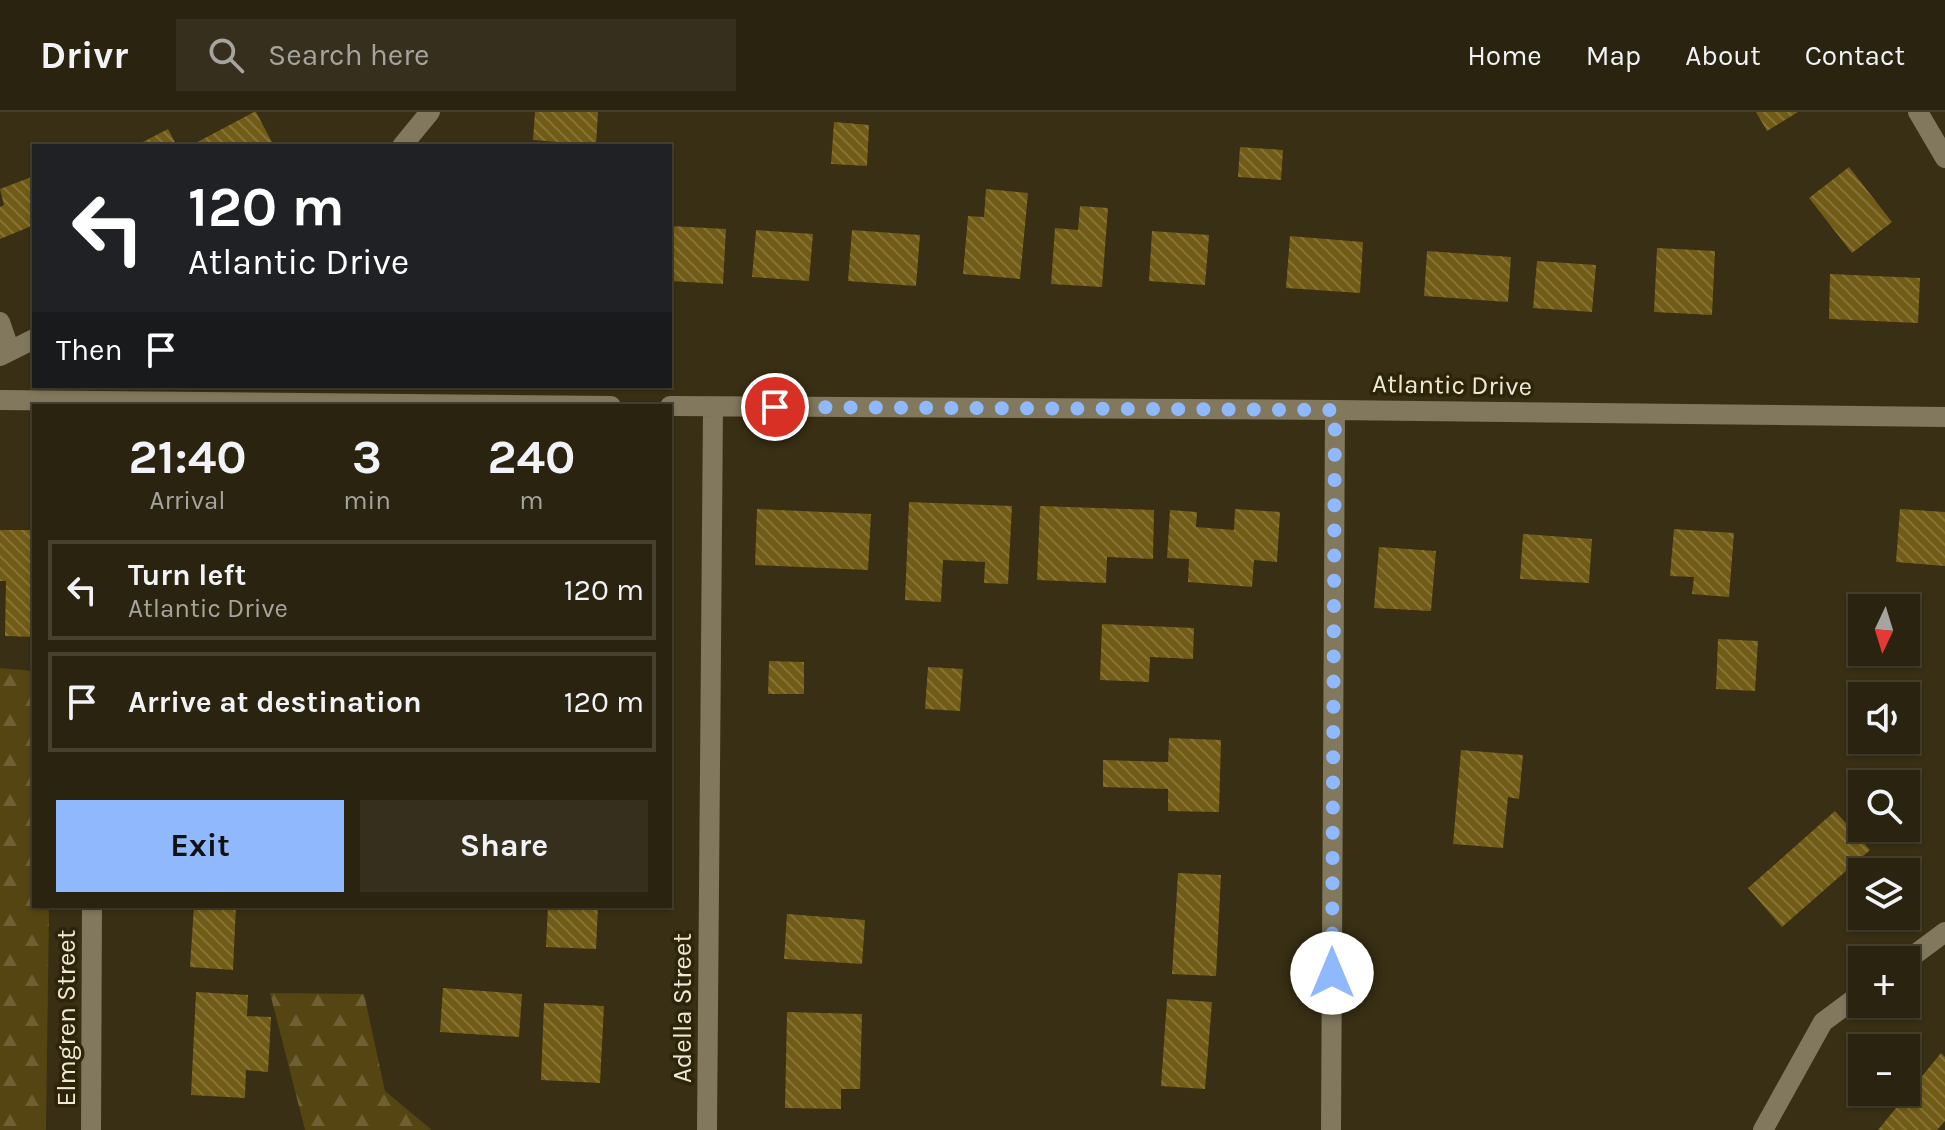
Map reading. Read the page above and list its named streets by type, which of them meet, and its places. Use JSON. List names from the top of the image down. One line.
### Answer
{"streets":{"street":["Atlantic Drive","Adella Street","Elmgren Street"]},"crossings":[["Atlantic Drive","Adella Street"]],"north":"bottom","page":{"header":"Drivr","search":"Search here","nav":["Home","Map","About","Contact"],"turn":["120 m","Atlantic Drive"],"then":"Then","eta":["21:40","Arrival","3","min","240","m"],"list":[{"name":"Turn left","note":"Atlantic Drive","value":"120 m"},{"name":"Arrive at destination","value":"120 m"}],"map_buttons":["+","−"],"buttons":["Exit","Share"]}}
